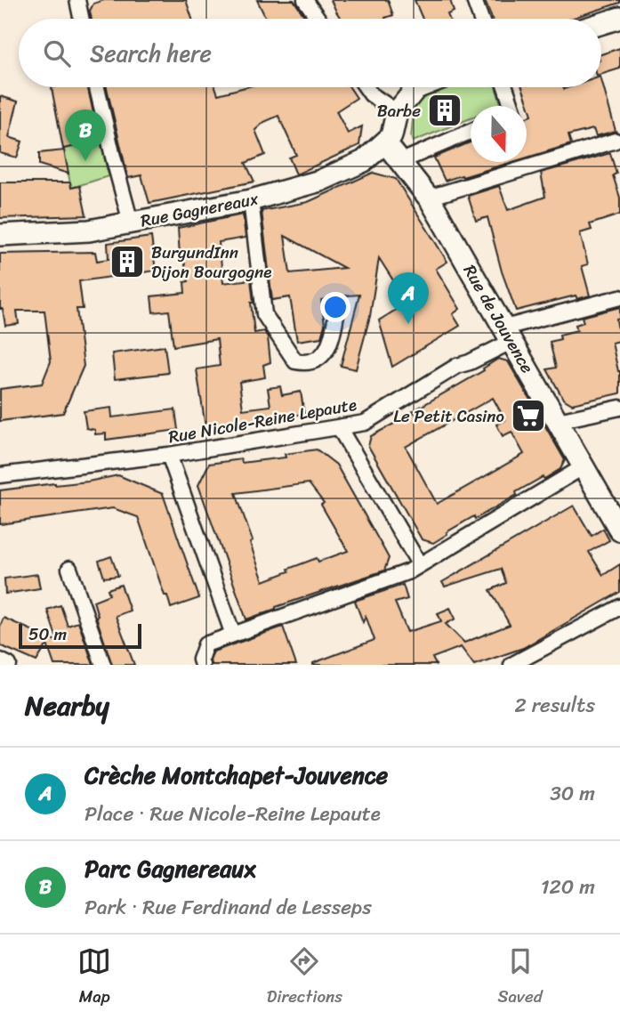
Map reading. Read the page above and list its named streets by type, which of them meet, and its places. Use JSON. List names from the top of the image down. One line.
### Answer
{"streets":{"street":["Rue Gagnereaux","Rue de Jouvence","Rue Nicole-Reine Lepaute"]},"crossings":[["Rue Gagnereaux","Rue de Jouvence"],["Rue de Jouvence","Rue Nicole-Reine Lepaute"]],"places":{"building":["Barbe","BurgundInn Dijon Bourgogne"],"supermarket":["Le Petit Casino"]},"scale_bar":"50 m","north":"bottom","page":{"search":"Search here","pins":["B","A"],"scale":"50 m","heading":["Nearby","2 results"],"list":[{"mark":"A","name":"Crèche Montchapet-Jouvence","note":"Place · Rue Nicole-Reine Lepaute","value":"30 m"},{"mark":"B","name":"Parc Gagnereaux","note":"Park · Rue Ferdinand de Lesseps","value":"120 m"}],"nav":["Map","Directions","Saved"]}}
